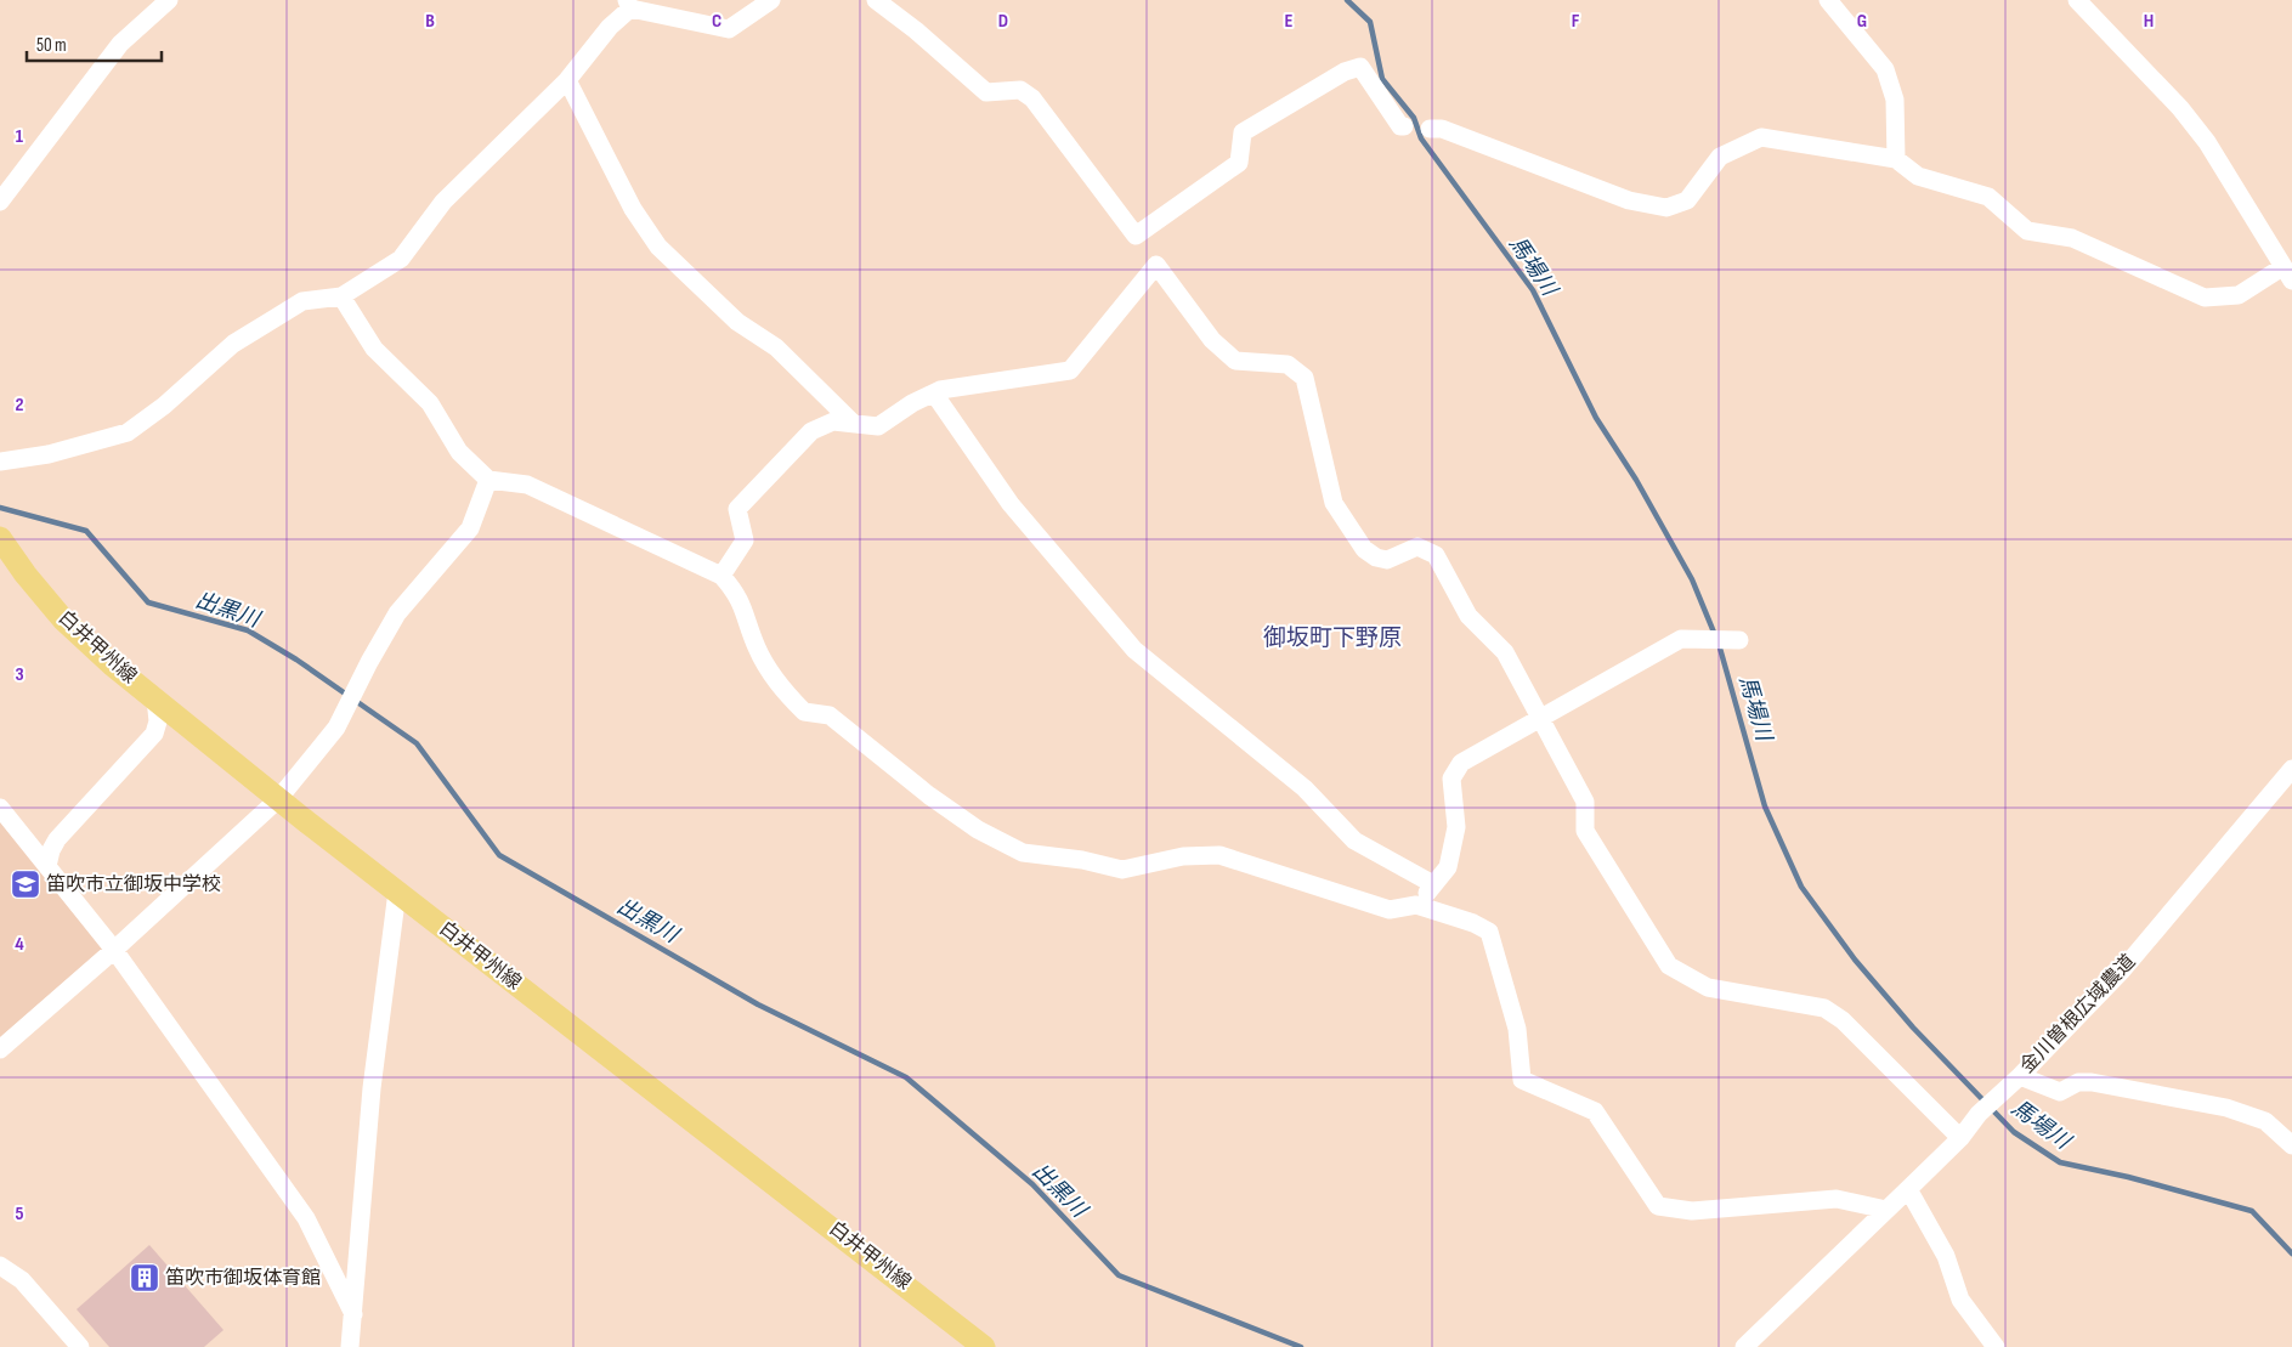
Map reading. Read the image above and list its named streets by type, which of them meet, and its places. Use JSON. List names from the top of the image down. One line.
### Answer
{"streets":{"main road":["白井甲州線"],"street":["金川曽根広域農道"]},"districts":["御坂町下野原"],"water":["馬場川","出黒川"],"places":{"school or university":["笛吹市立御坂中学校"],"building":["笛吹市御坂体育館"]},"scale_bar":"50 m","grid":{"columns":["B","C","D","E","F","G","H"],"rows":["1","2","3","4","5"]}}
